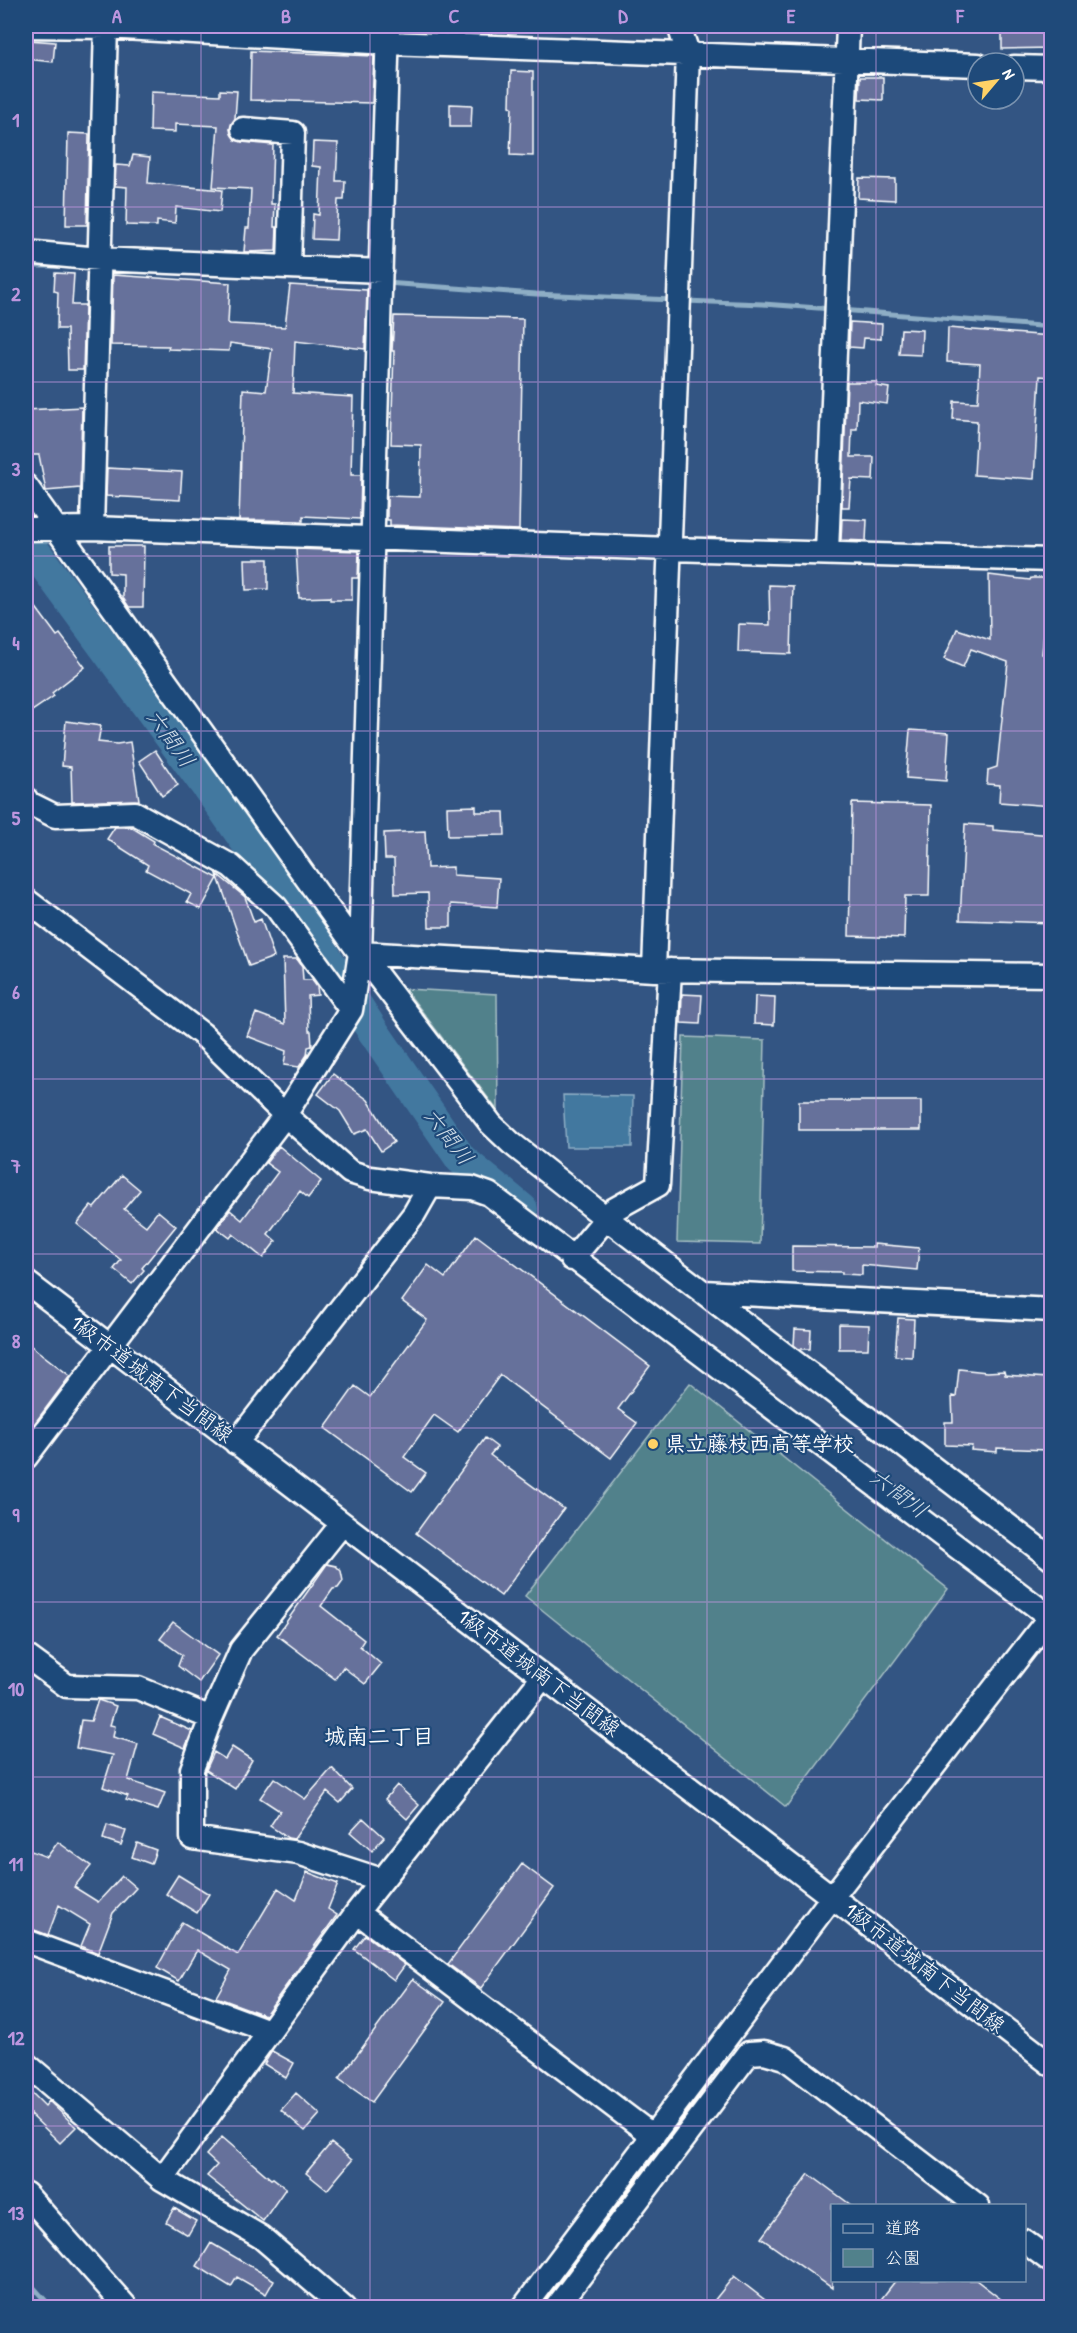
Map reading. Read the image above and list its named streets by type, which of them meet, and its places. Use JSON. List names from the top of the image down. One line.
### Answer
{"streets":{"street":["1級市道城南下当間線"]},"districts":["城南二丁目"],"water":["六間川"],"places":["県立藤枝西高等学校"],"legend":["道路","公園"],"north":"top right","grid":{"columns":["A","B","C","D","E","F"],"rows":["1","2","3","4","5","6","7","8","9","10","11","12","13"]}}
